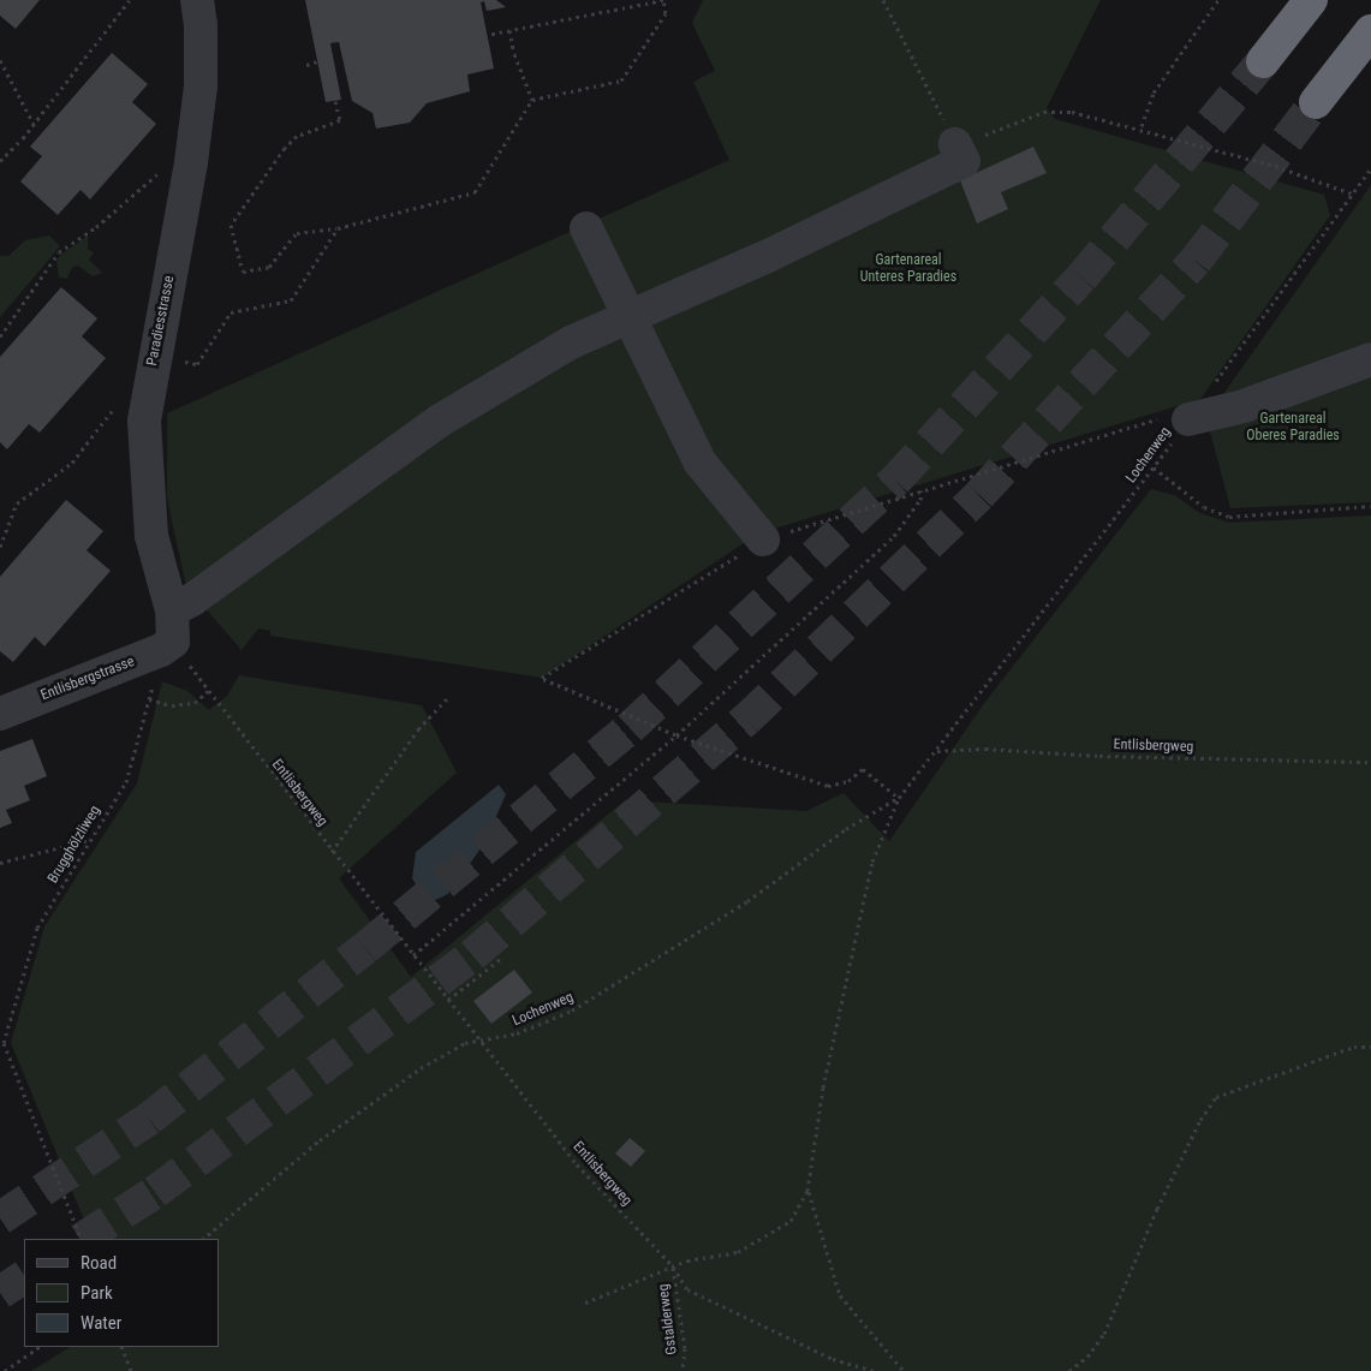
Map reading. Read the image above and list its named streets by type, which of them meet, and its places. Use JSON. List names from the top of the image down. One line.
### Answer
{"streets":{"street":["Paradiesstrasse","Entlisbergstrasse"],"path":["Lochenweg","Entlisbergweg","Brugghölzliweg","Gstalderweg"]},"crossings":[["Paradiesstrasse","Entlisbergstrasse"],["Paradiesstrasse","Entlisbergweg"],["Paradiesstrasse","Brugghölzliweg"],["Lochenweg","Entlisbergweg"],["Entlisbergstrasse","Entlisbergweg"],["Entlisbergstrasse","Brugghölzliweg"],["Entlisbergweg","Brugghölzliweg"],["Entlisbergweg","Gstalderweg"]],"parks":["Gartenareal Unteres Paradies","Gartenareal Oberes Paradies"],"legend":["Road","Park","Water"]}
